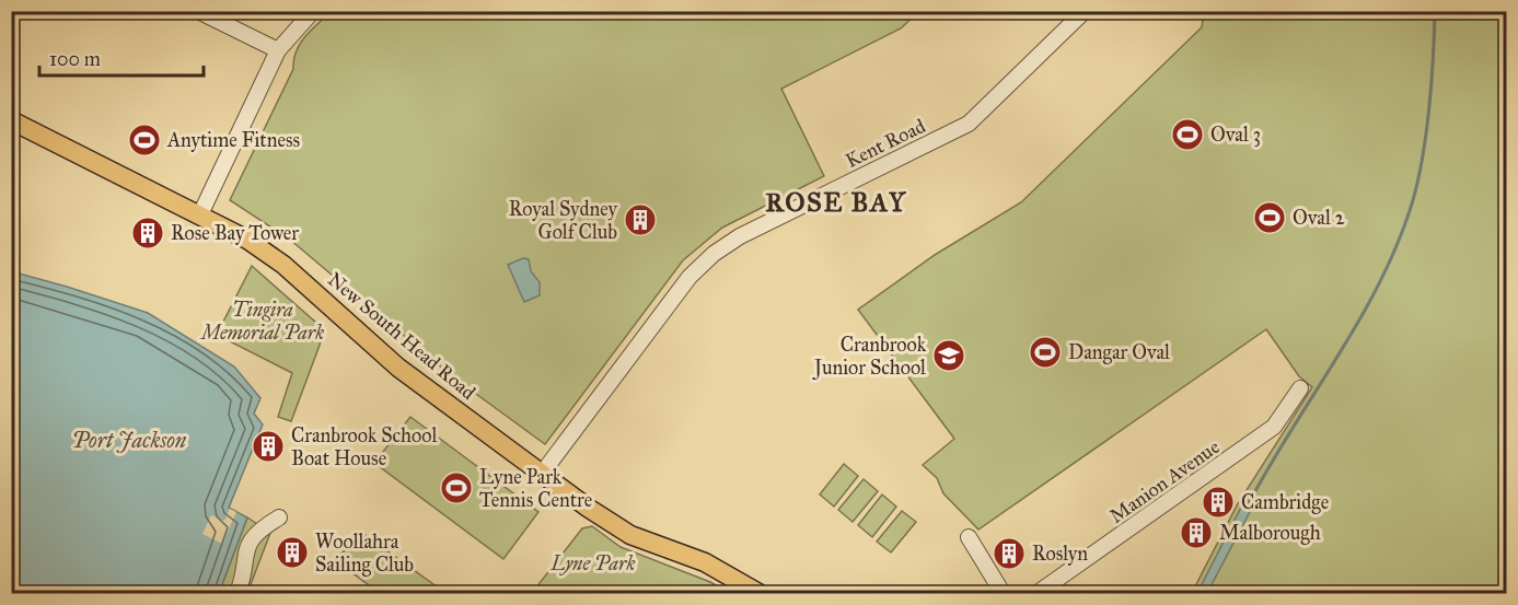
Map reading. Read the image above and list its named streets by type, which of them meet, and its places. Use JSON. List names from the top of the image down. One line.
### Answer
{"streets":{"main road":["New South Head Road"],"street":["Kent Road","Manion Avenue"]},"crossings":[["Kent Road","New South Head Road"]],"districts":["ROSE BAY"],"water":["Port Jackson"],"parks":["Tingira Memorial Park","Lyne Park"],"places":{"sports":["Oval 3","Anytime Fitness","Oval 2","Dangar Oval","Lyne Park Tennis Centre"],"building":["Royal Sydney Golf Club","Rose Bay Tower","Cranbrook School Boat House","Cambridge","Malborough","Woollahra Sailing Club","Roslyn"],"school or university":["Cranbrook Junior School"]},"scale_bar":"100 m"}
